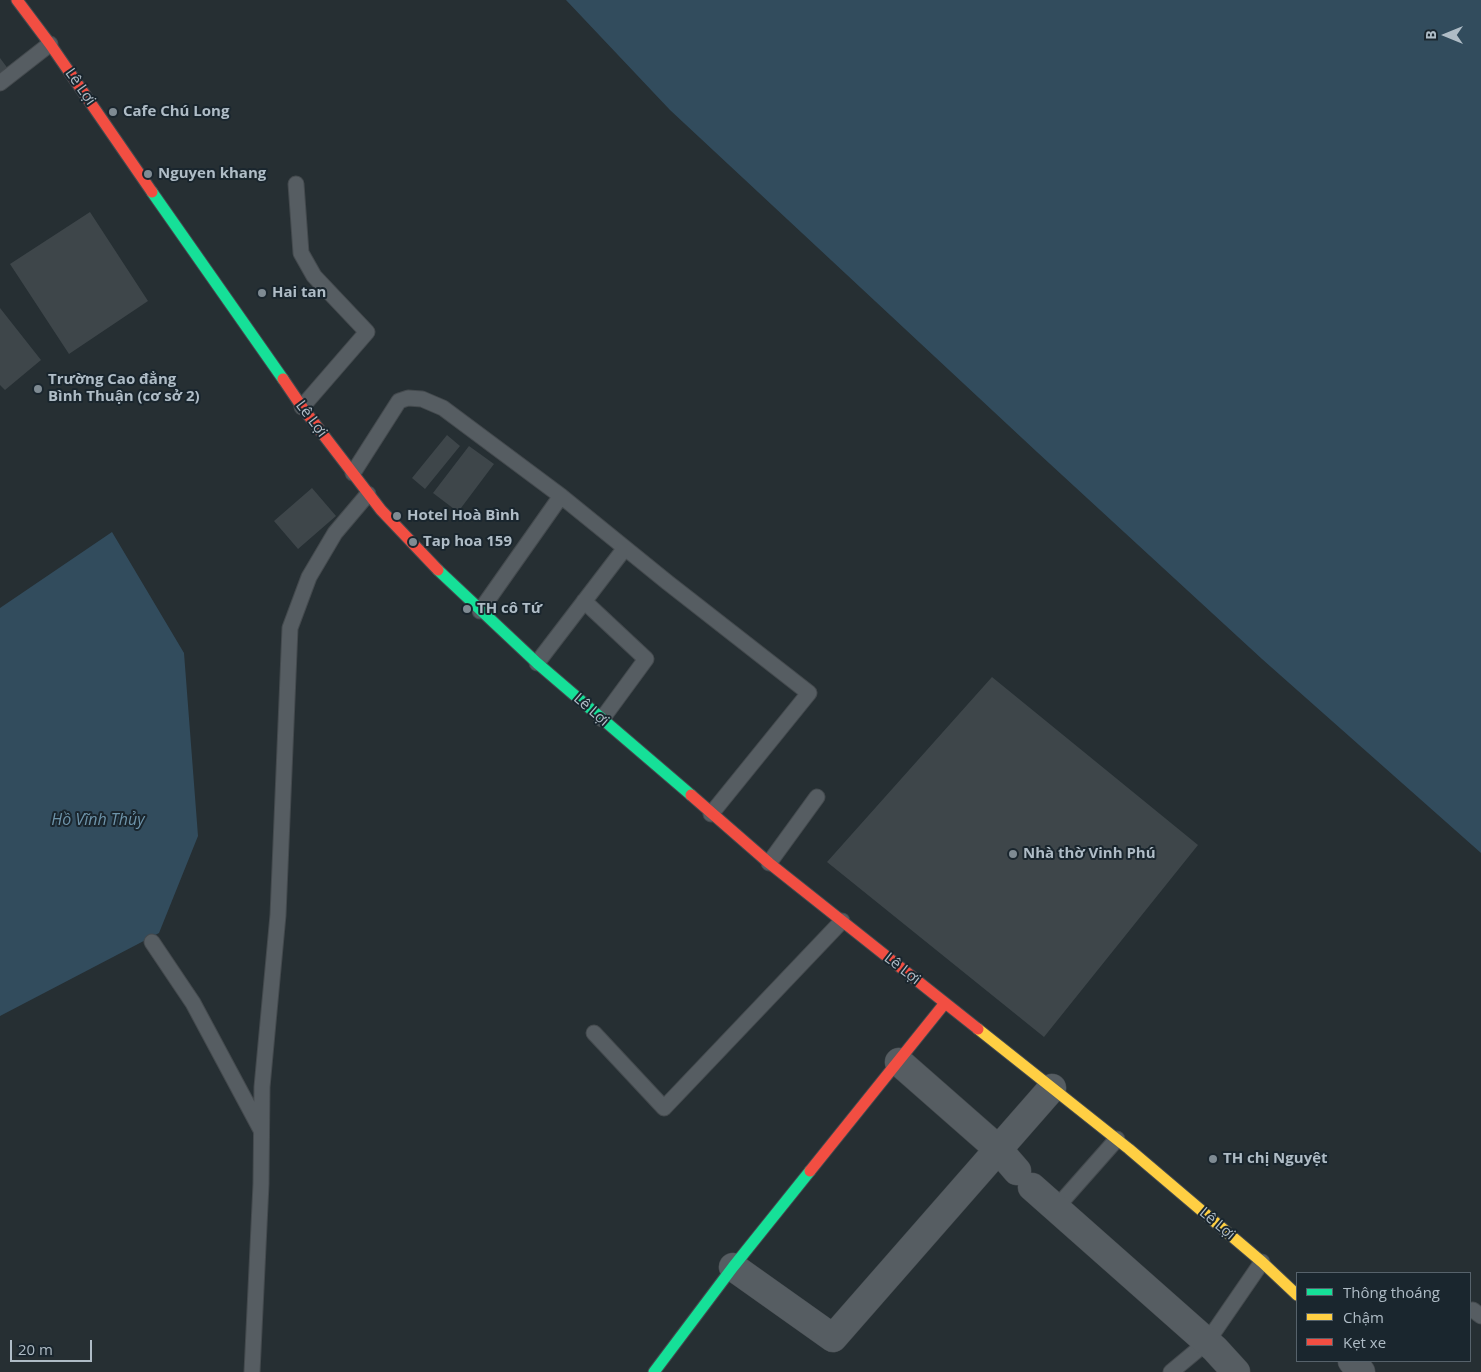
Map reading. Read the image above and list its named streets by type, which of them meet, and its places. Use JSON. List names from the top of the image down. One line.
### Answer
{"streets":{"street":["Lê Lợi"]},"water":["Hồ Vĩnh Thủy"],"places":["Cafe Chú Long","Nguyen khang","Hai tan","Trường Cao đẳng Bình Thuận (cơ sở 2)","Hotel Hoà Bình","Tap hoa 159","TH cô Tứ","Nhà thờ Vinh Phú","TH chị Nguyệt"],"legend":["Thông thoáng","Chậm","Kẹt xe"],"scale_bar":"20 m","north":"left"}
